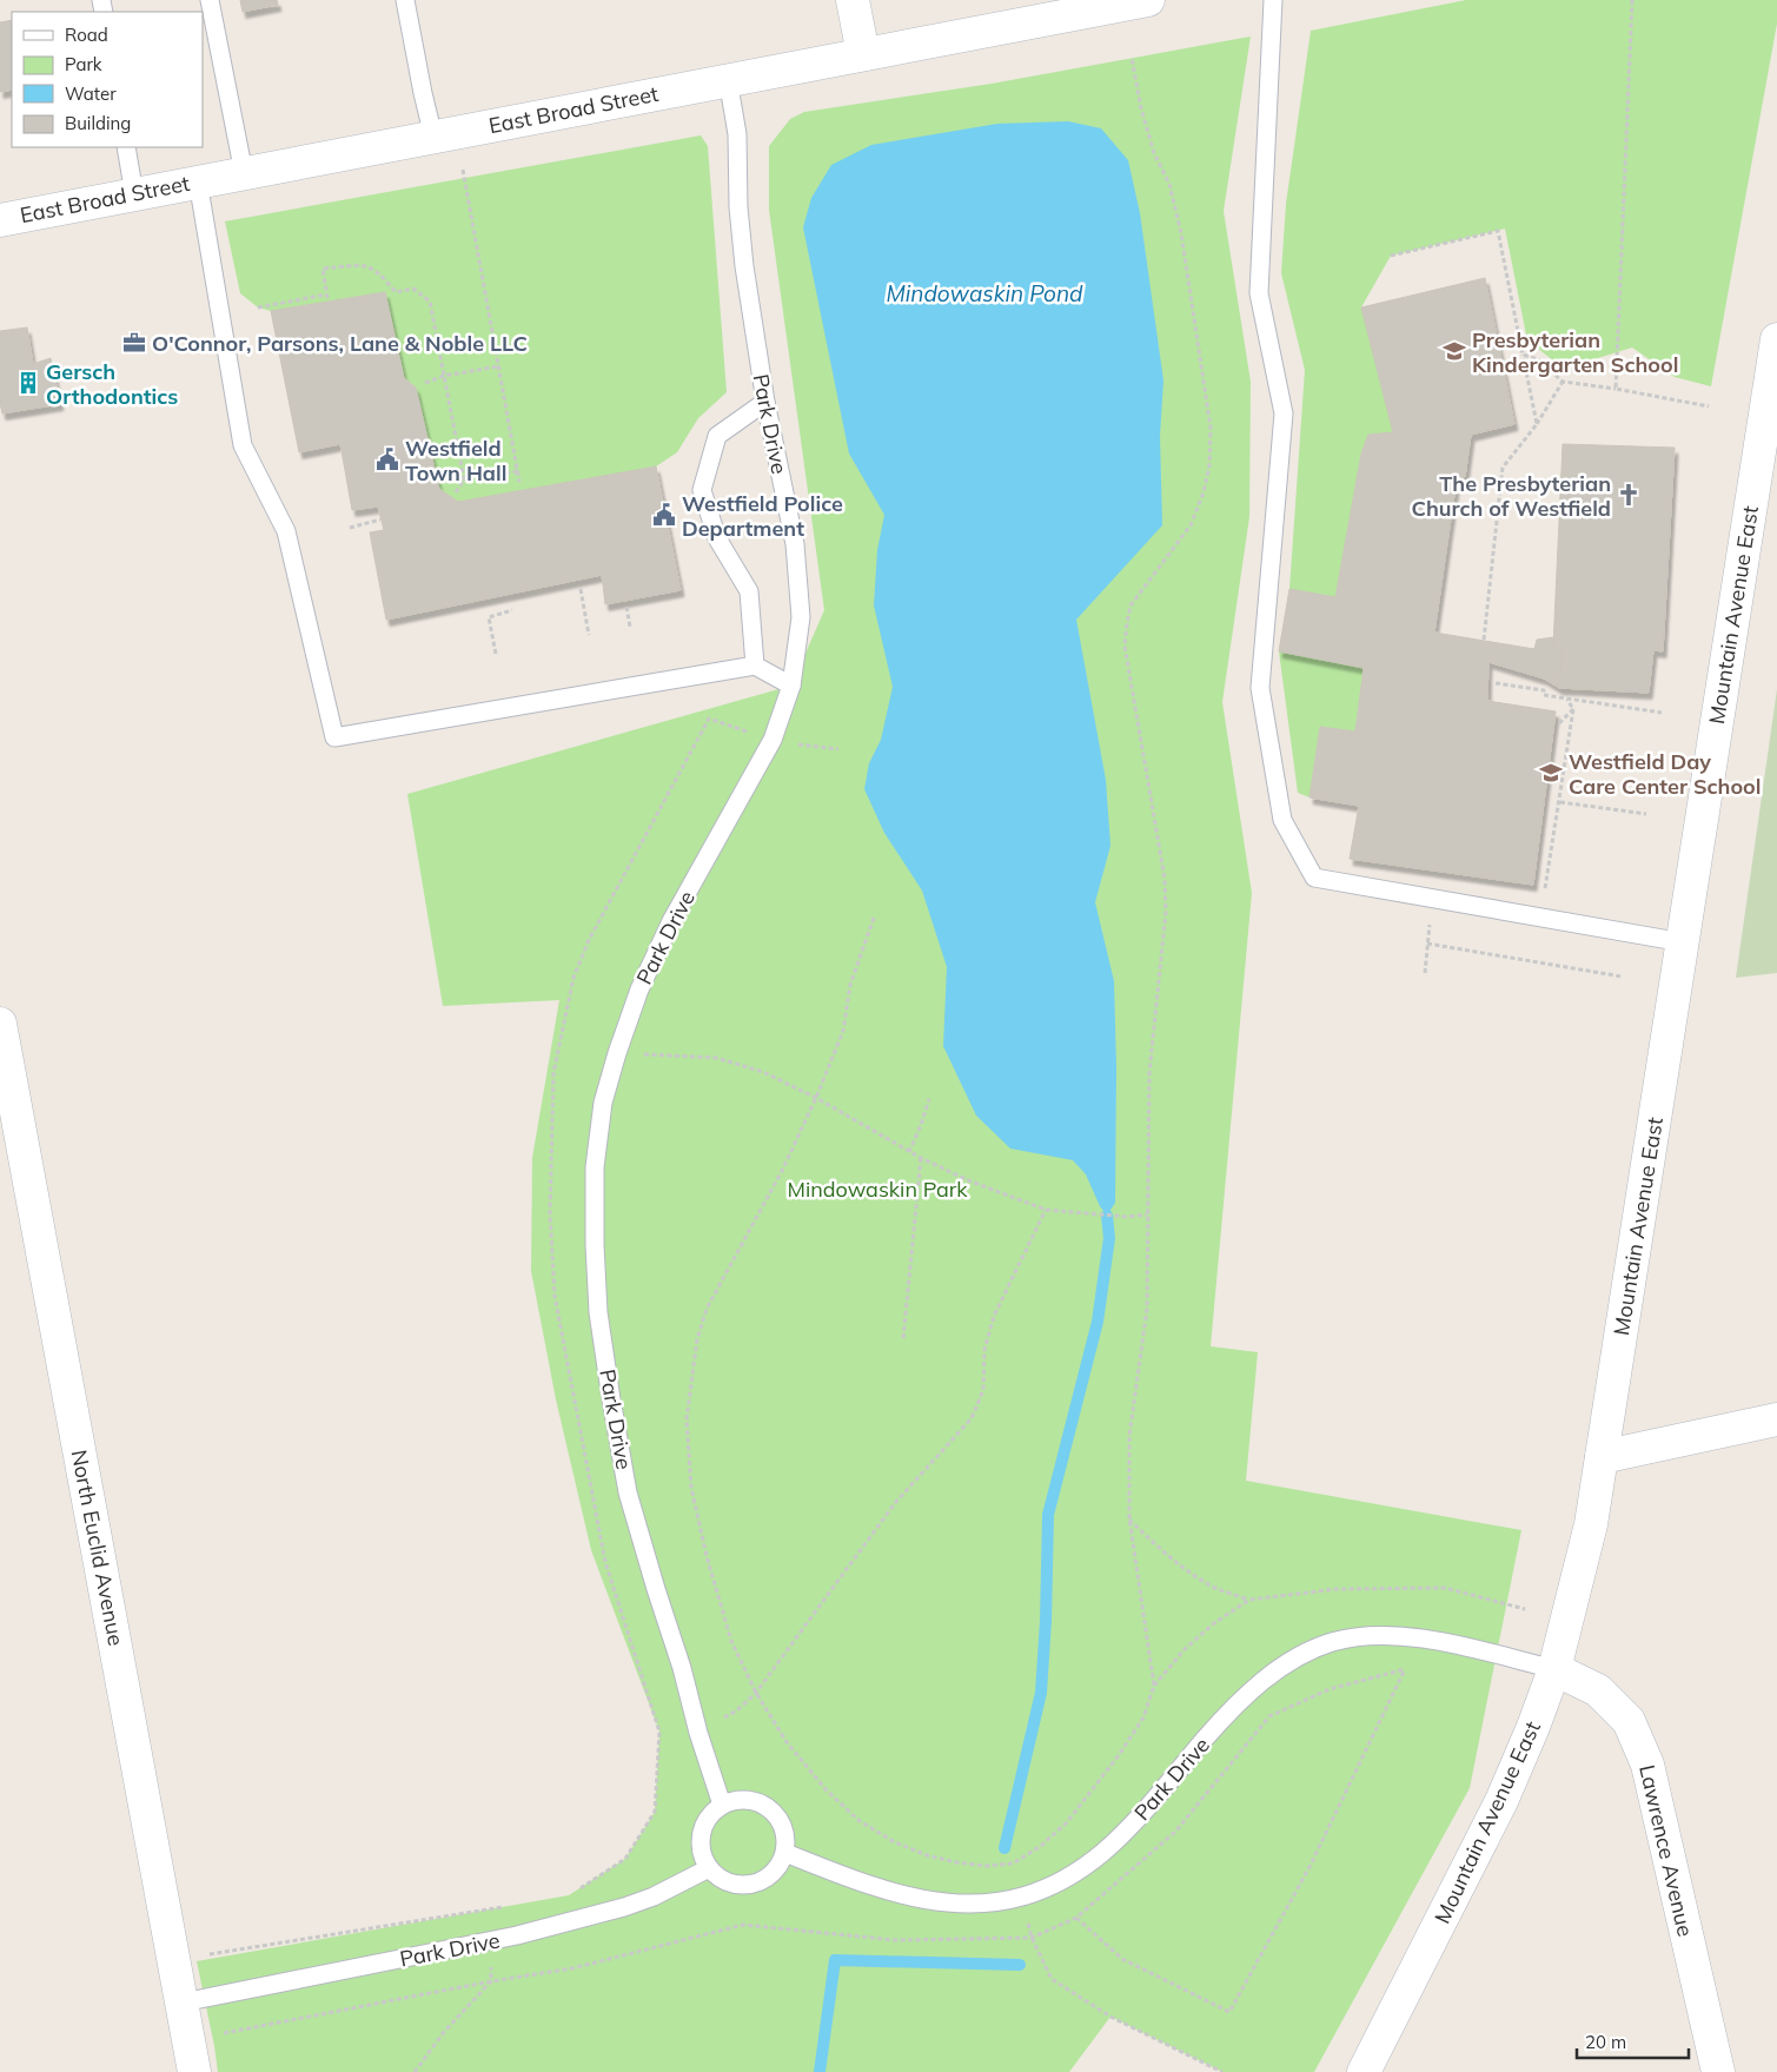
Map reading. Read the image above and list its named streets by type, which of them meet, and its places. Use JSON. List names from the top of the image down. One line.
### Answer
{"streets":{"street":["East Broad Street","Mountain Avenue East","North Euclid Avenue","Lawrence Avenue"],"lane":["Park Drive"]},"crossings":[["East Broad Street","Park Drive"],["Park Drive","Mountain Avenue East"],["Park Drive","North Euclid Avenue"],["Park Drive","Lawrence Avenue"],["Mountain Avenue East","Lawrence Avenue"]],"water":["Mindowaskin Pond"],"parks":["Mindowaskin Park"],"places":{"office":["O'Connor, Parsons, Lane & Noble LLC"],"school or university":["Presbyterian Kindergarten School","Westfield Day Care Center School"],"building":["Gersch Orthodontics"],"public building":["Westfield Town Hall","Westfield Police Department"],"church":["The Presbyterian Church of Westfield"]},"legend":["Road","Park","Water","Building"],"scale_bar":"20 m"}
